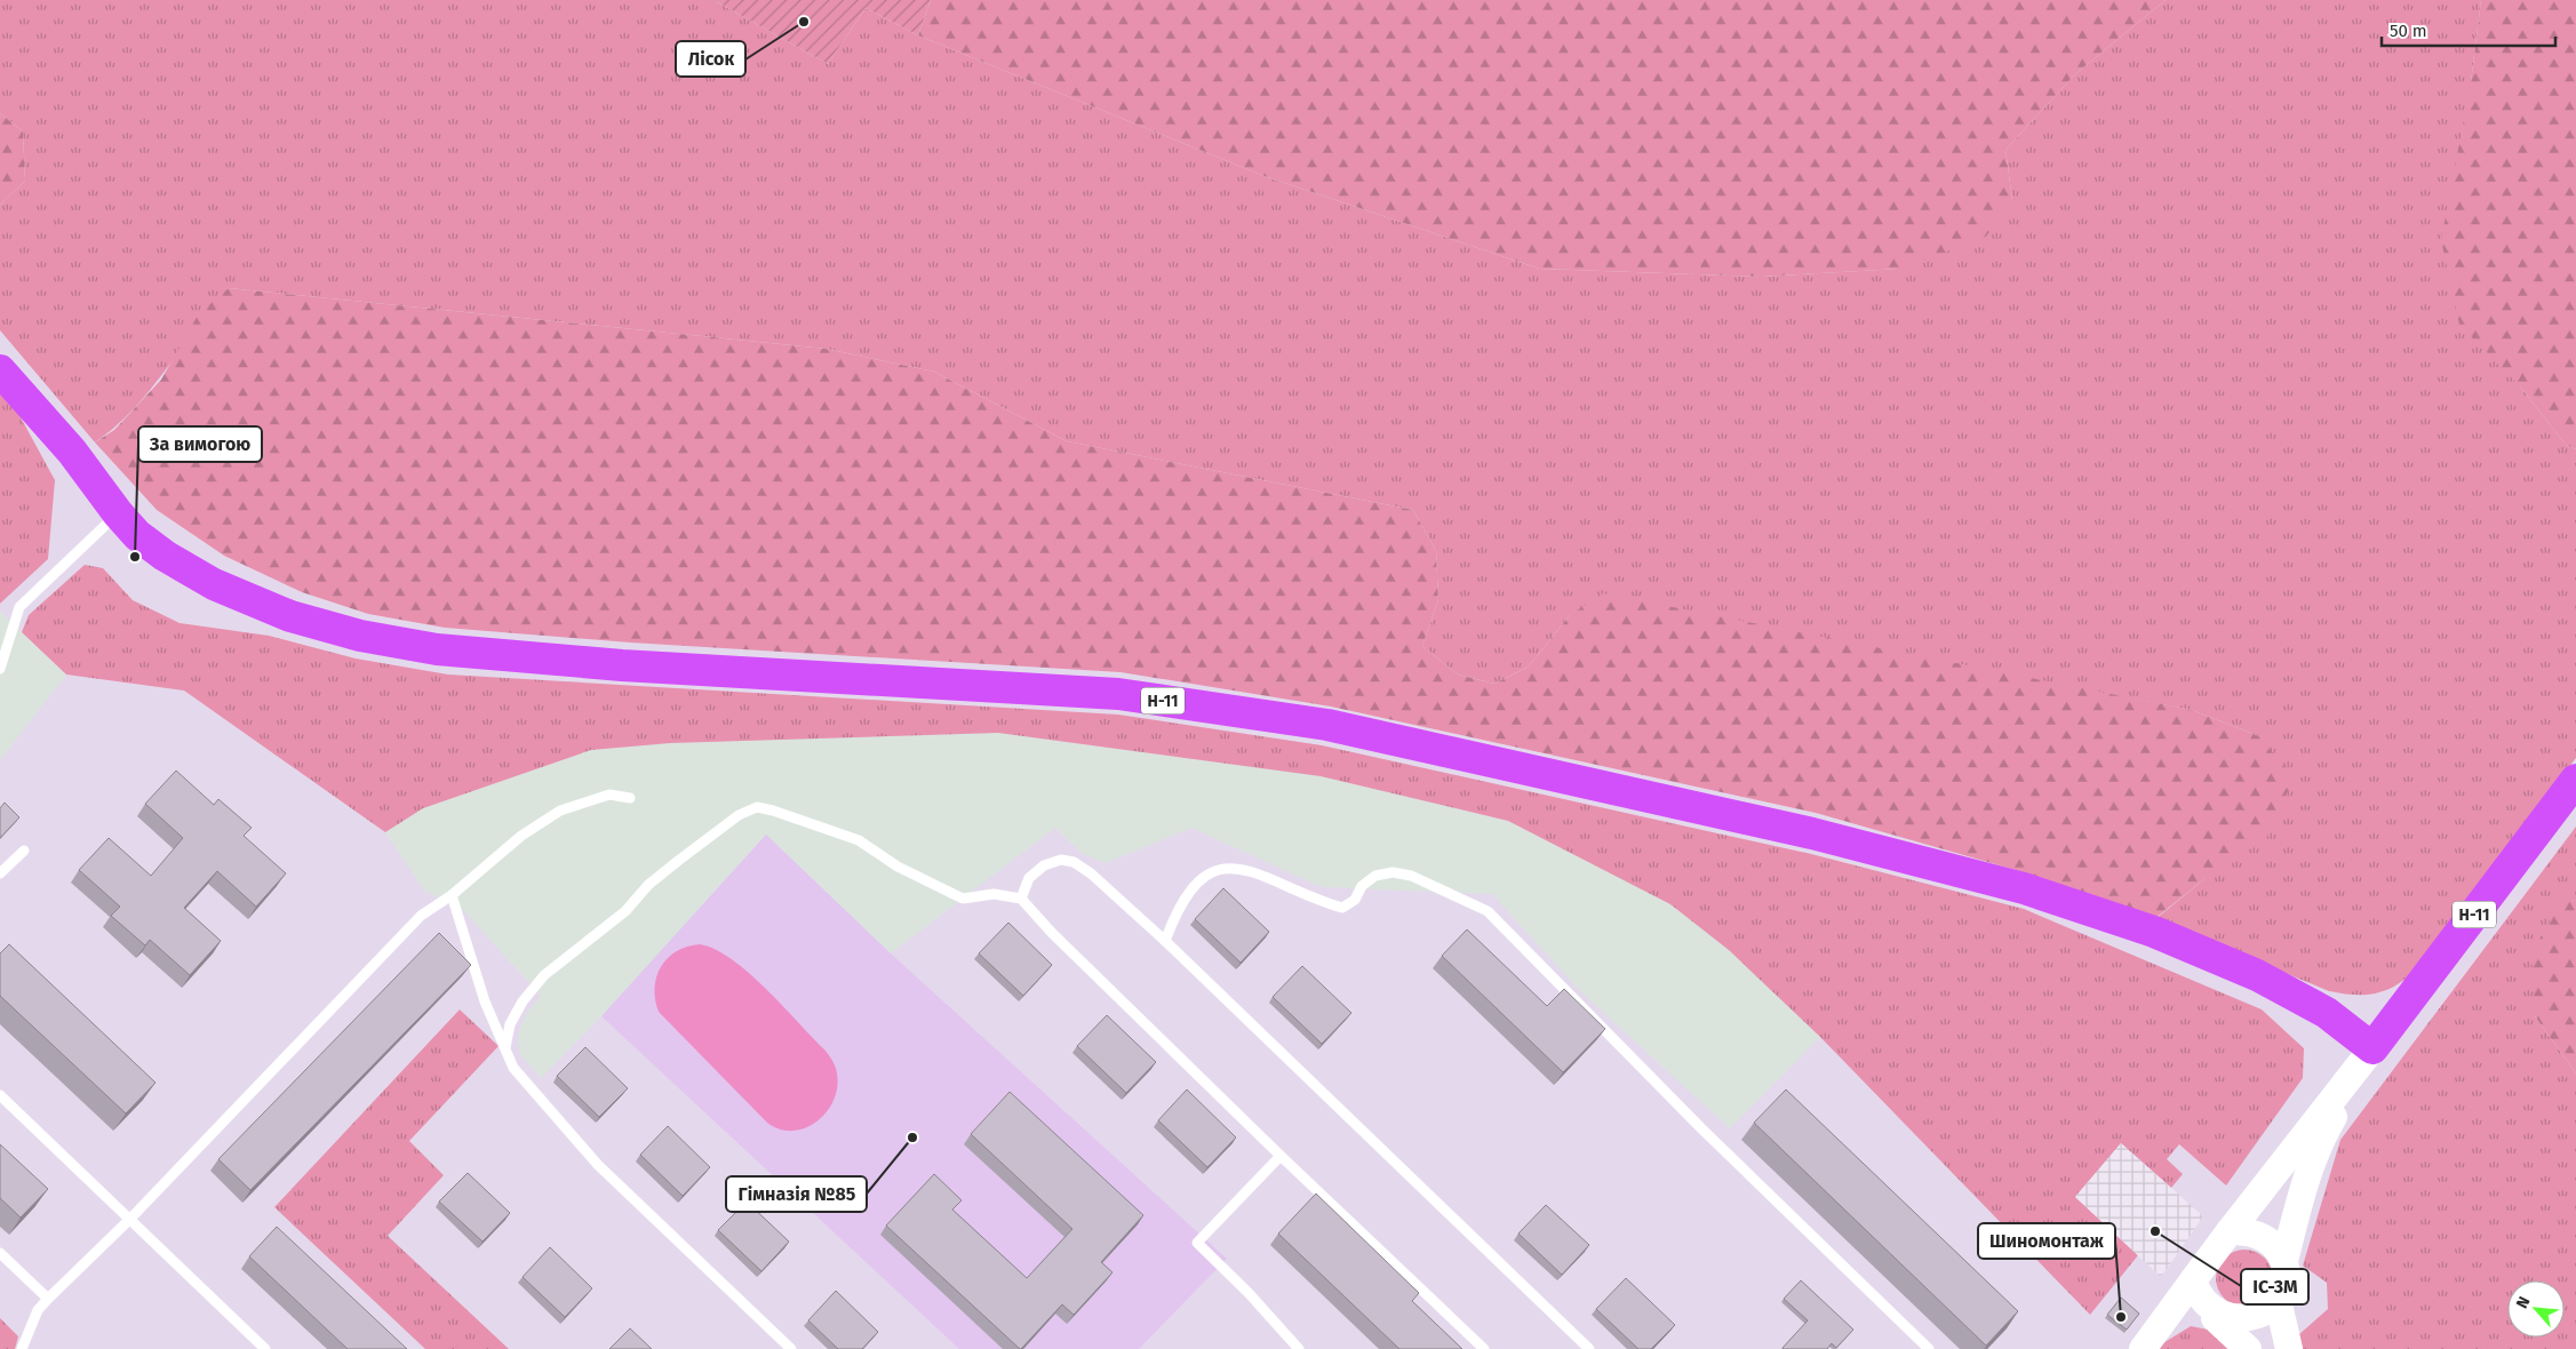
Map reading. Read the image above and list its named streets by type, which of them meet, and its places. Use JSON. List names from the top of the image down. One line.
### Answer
{"streets":{"main road":["Н-11"]},"places":["Лісок","За вимогою","Гімназія №85","ІС-3М","Шиномонтаж"],"scale_bar":"50 m","north":"top left"}
